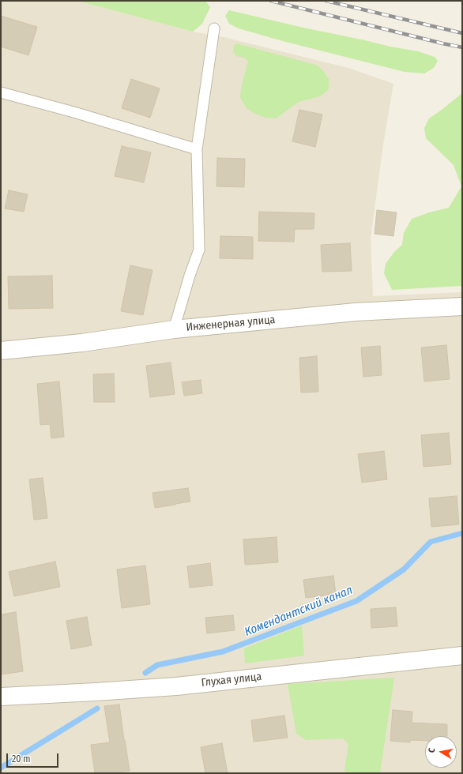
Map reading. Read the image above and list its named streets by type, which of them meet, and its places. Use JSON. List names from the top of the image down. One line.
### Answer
{"streets":{"street":["Инженерная улица","Глухая улица"]},"water":["Комендантский канал"],"scale_bar":"20 m","north":"left"}
